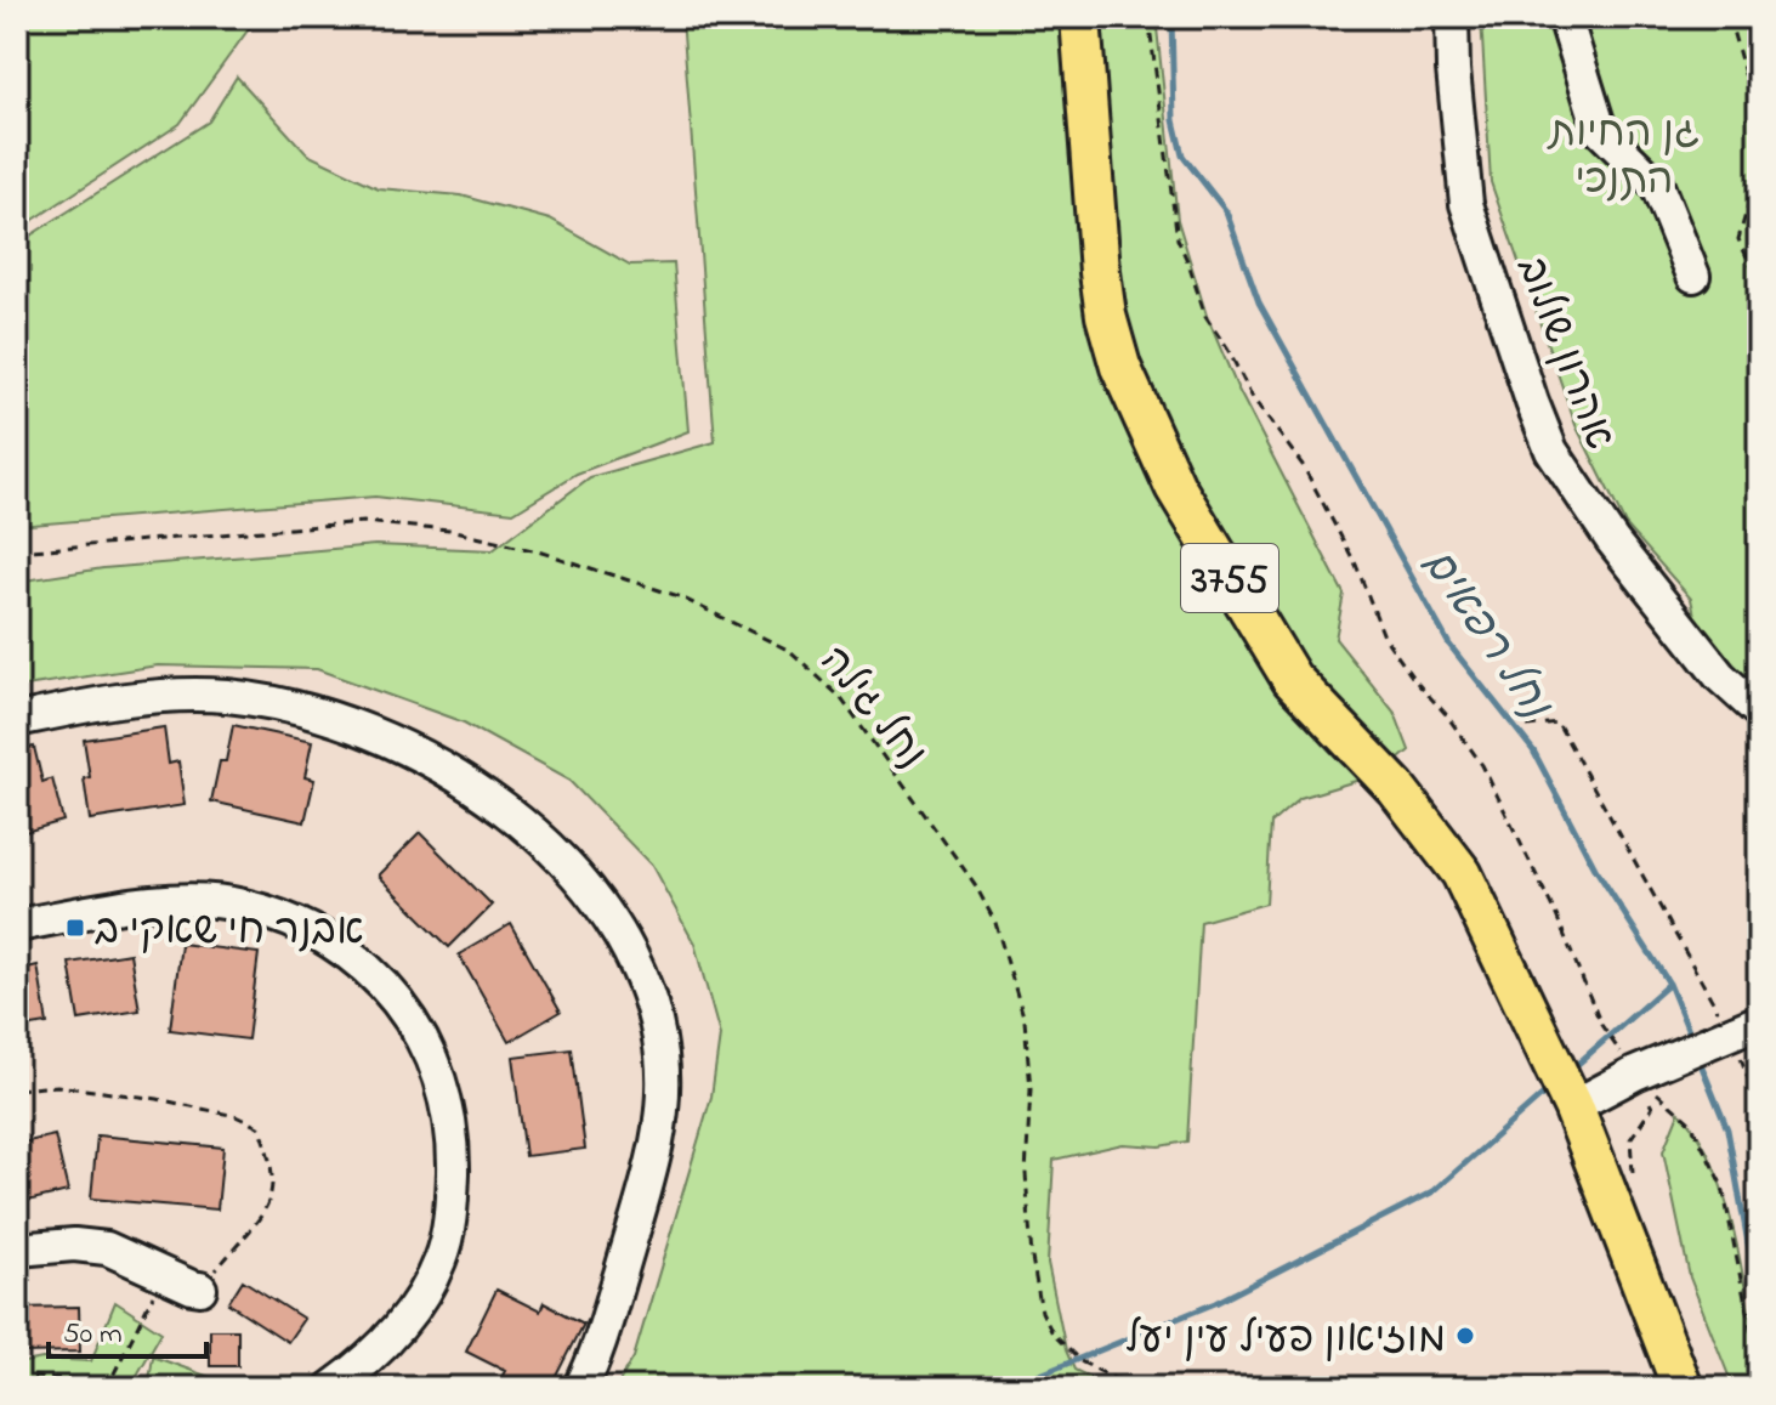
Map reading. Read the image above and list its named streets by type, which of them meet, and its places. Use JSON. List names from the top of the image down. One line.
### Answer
{"streets":{"main road":["3755"],"street":["אהרון שולוב"],"path":["נחל גילה"]},"water":["נחל רפאים"],"parks":["גן החיות התנכי"],"places":{"transit":["אבנר חי שאקי ב"],"other":["מוזיאון פעיל עין יעל"]},"scale_bar":"50 m"}
